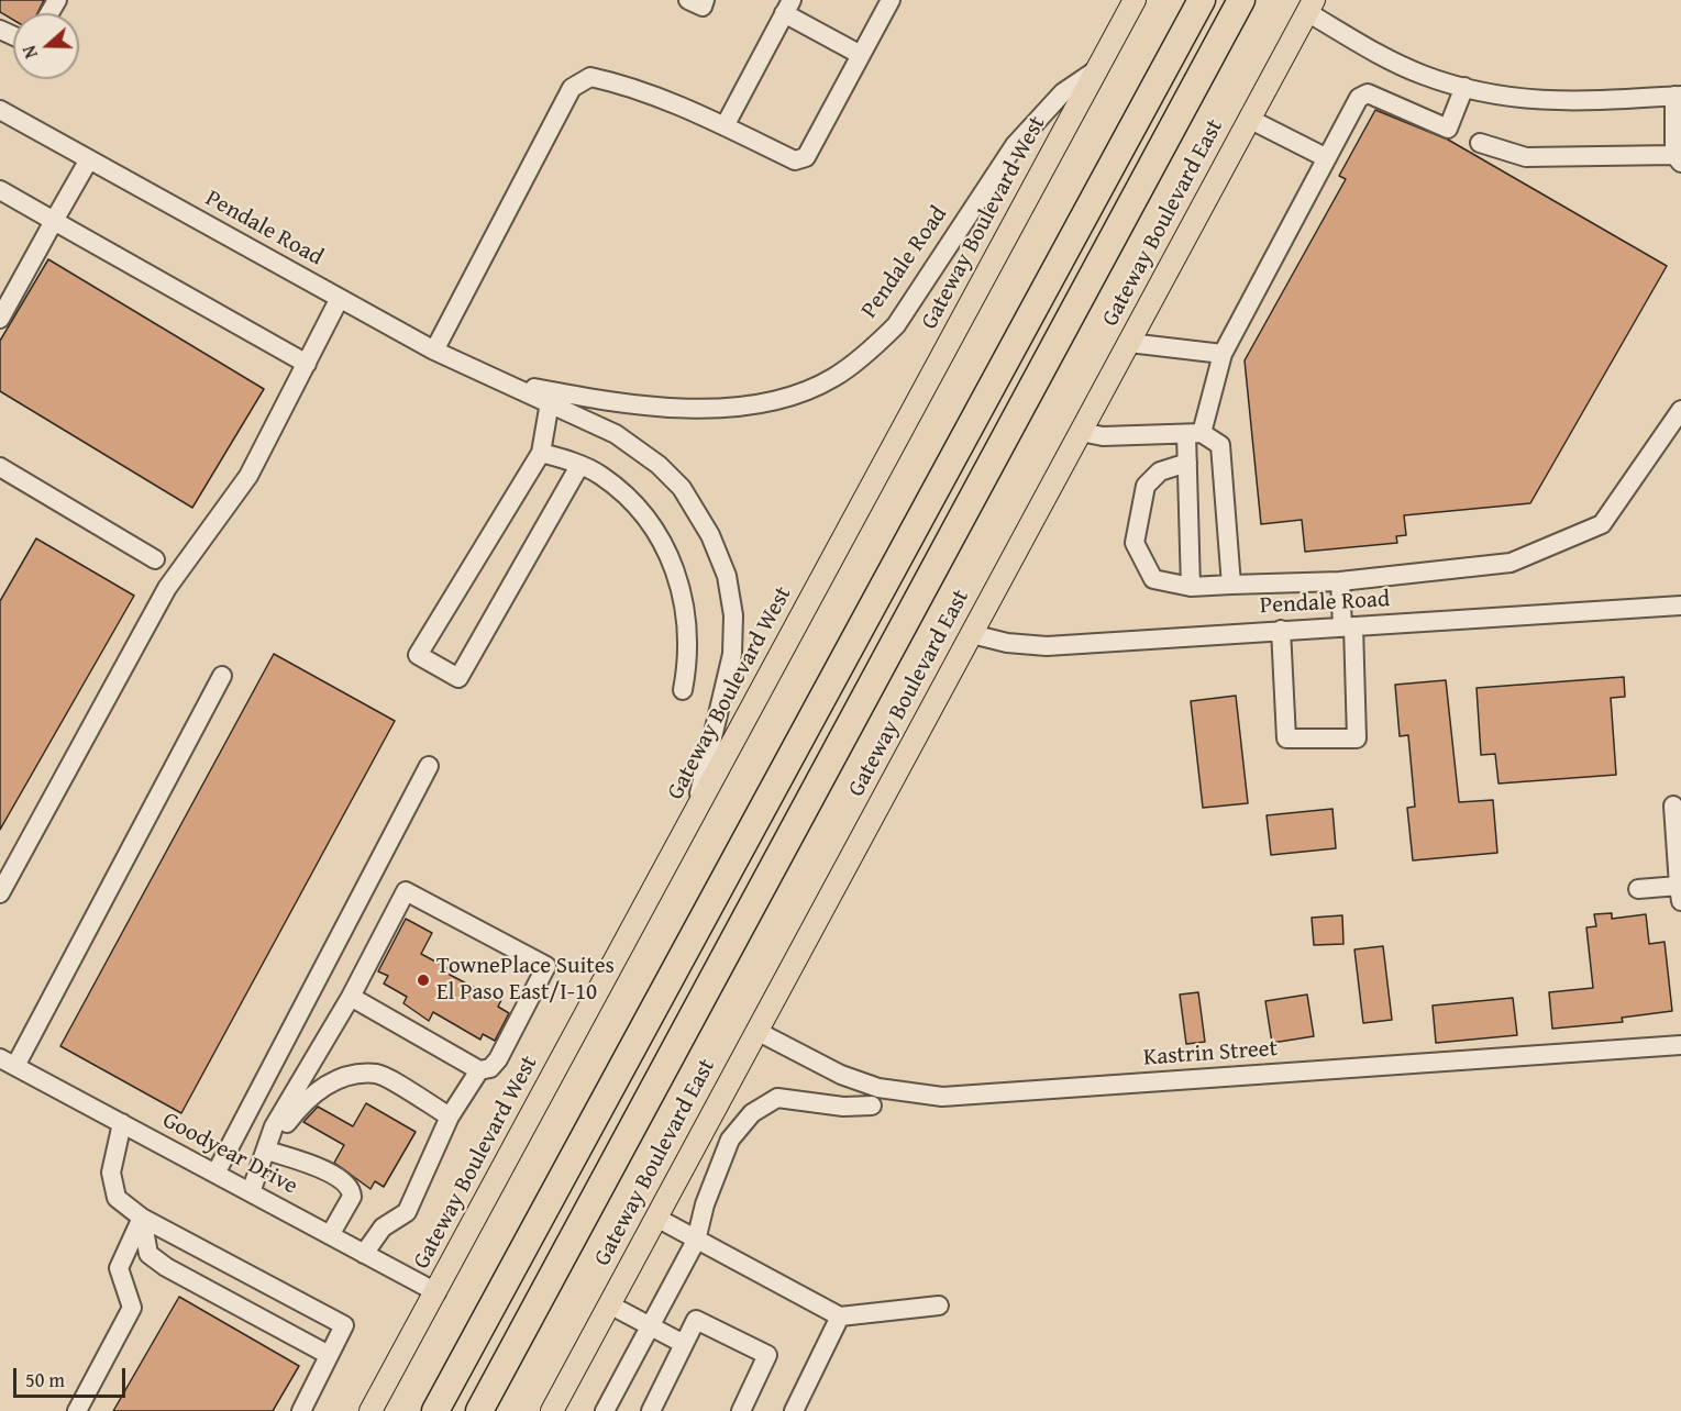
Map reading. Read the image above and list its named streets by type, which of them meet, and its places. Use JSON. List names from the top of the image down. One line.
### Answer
{"streets":{"main road":["Gateway Boulevard West","Gateway Boulevard East"],"street":["Pendale Road","Kastrin Street","Goodyear Drive"]},"crossings":[["Gateway Boulevard West","Pendale Road"],["Gateway Boulevard West","Goodyear Drive"],["Gateway Boulevard East","Pendale Road"],["Gateway Boulevard East","Kastrin Street"]],"places":["TownePlace Suites El Paso East/I-10"],"scale_bar":"50 m","north":"left"}
